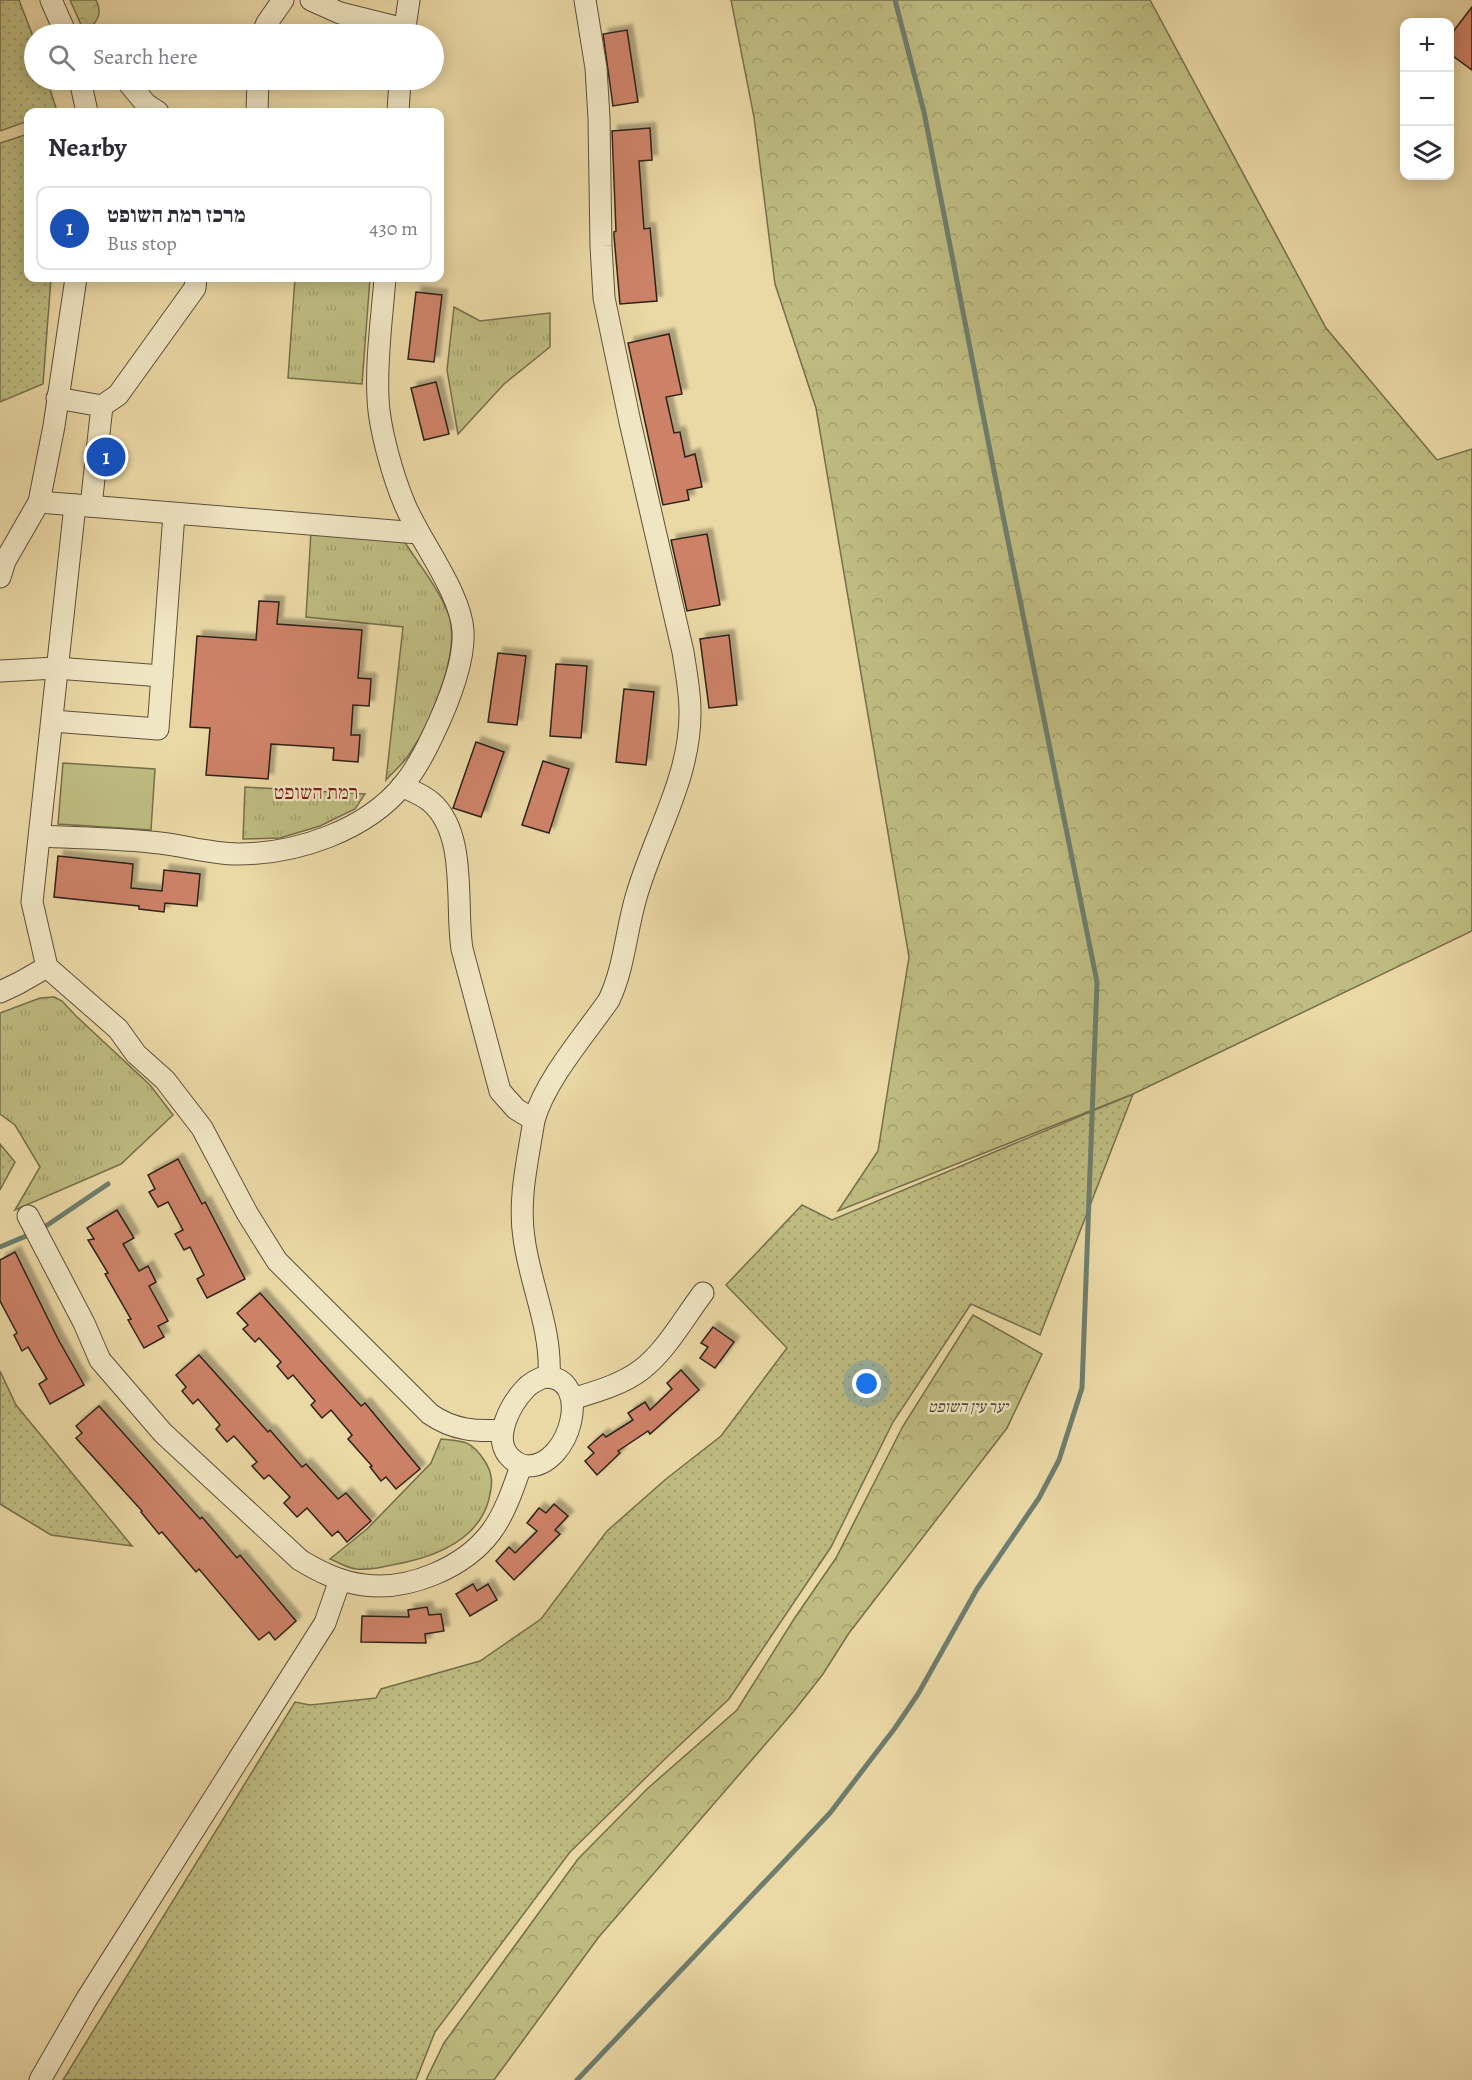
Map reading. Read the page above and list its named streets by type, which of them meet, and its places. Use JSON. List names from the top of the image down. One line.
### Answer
{"districts":["רמת השופט"],"parks":["יער עין השופט"],"page":{"map_buttons":["+","−"],"search":"Search here","heading":"Nearby","list":[{"mark":"1","name":"מרכז רמת השופט","note":"Bus stop","value":"430 m"}],"pins":"1"}}
